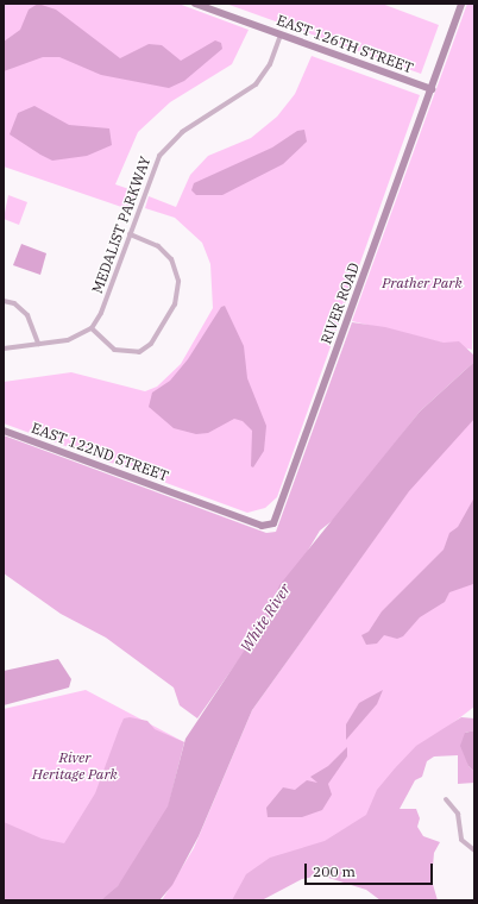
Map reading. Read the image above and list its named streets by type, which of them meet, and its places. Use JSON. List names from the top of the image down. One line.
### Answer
{"streets":{"street":["EAST 126TH STREET","MEDALIST PARKWAY","RIVER ROAD","EAST 122ND STREET"]},"crossings":[["EAST 126TH STREET","MEDALIST PARKWAY"],["EAST 126TH STREET","RIVER ROAD"],["RIVER ROAD","EAST 122ND STREET"]],"water":["White River"],"parks":["Prather Park","River Heritage Park"],"scale_bar":"200 m"}
